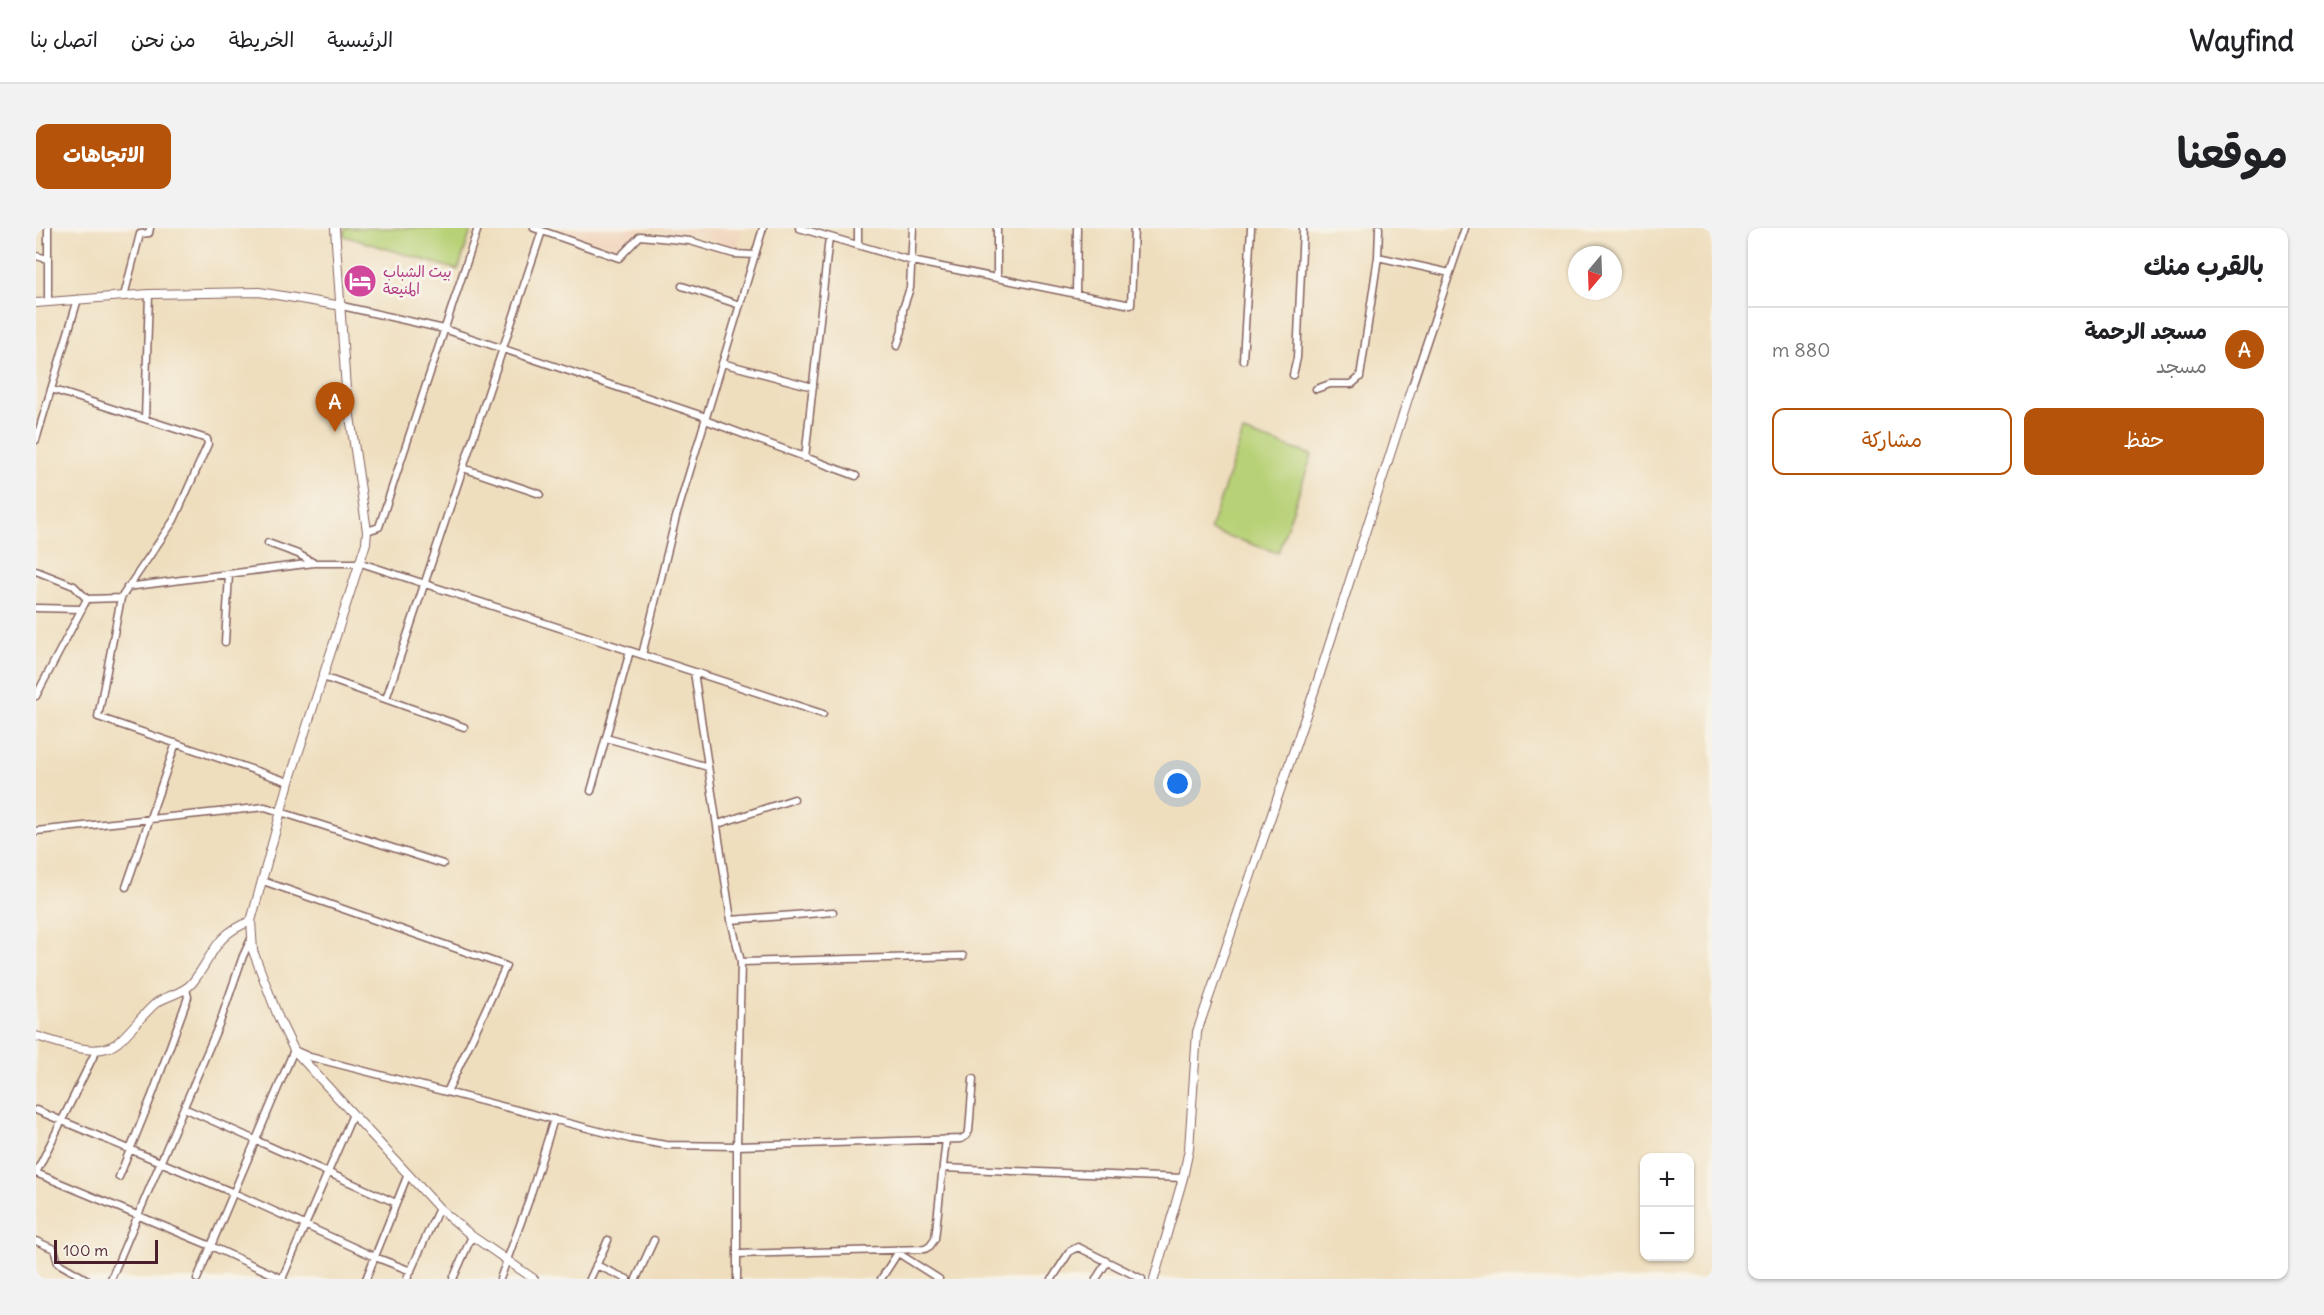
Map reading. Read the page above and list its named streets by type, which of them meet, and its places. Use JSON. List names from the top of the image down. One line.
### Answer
{"places":{"hotel":["بيت الشباب المنيعة"]},"scale_bar":"100 m","north":"bottom","page":{"header":"Wayfind","nav":["الرئيسية","الخريطة","من نحن","اتصل بنا"],"title":"موقعنا","buttons":["الاتجاهات",["حفظ","مشاركة"]],"heading":"بالقرب منك","list":[{"mark":"A","name":"مسجد الرحمة","note":"مسجد","value":"880 m"}],"pins":"A","map_buttons":["+","−"],"scale":"100 m"}}
